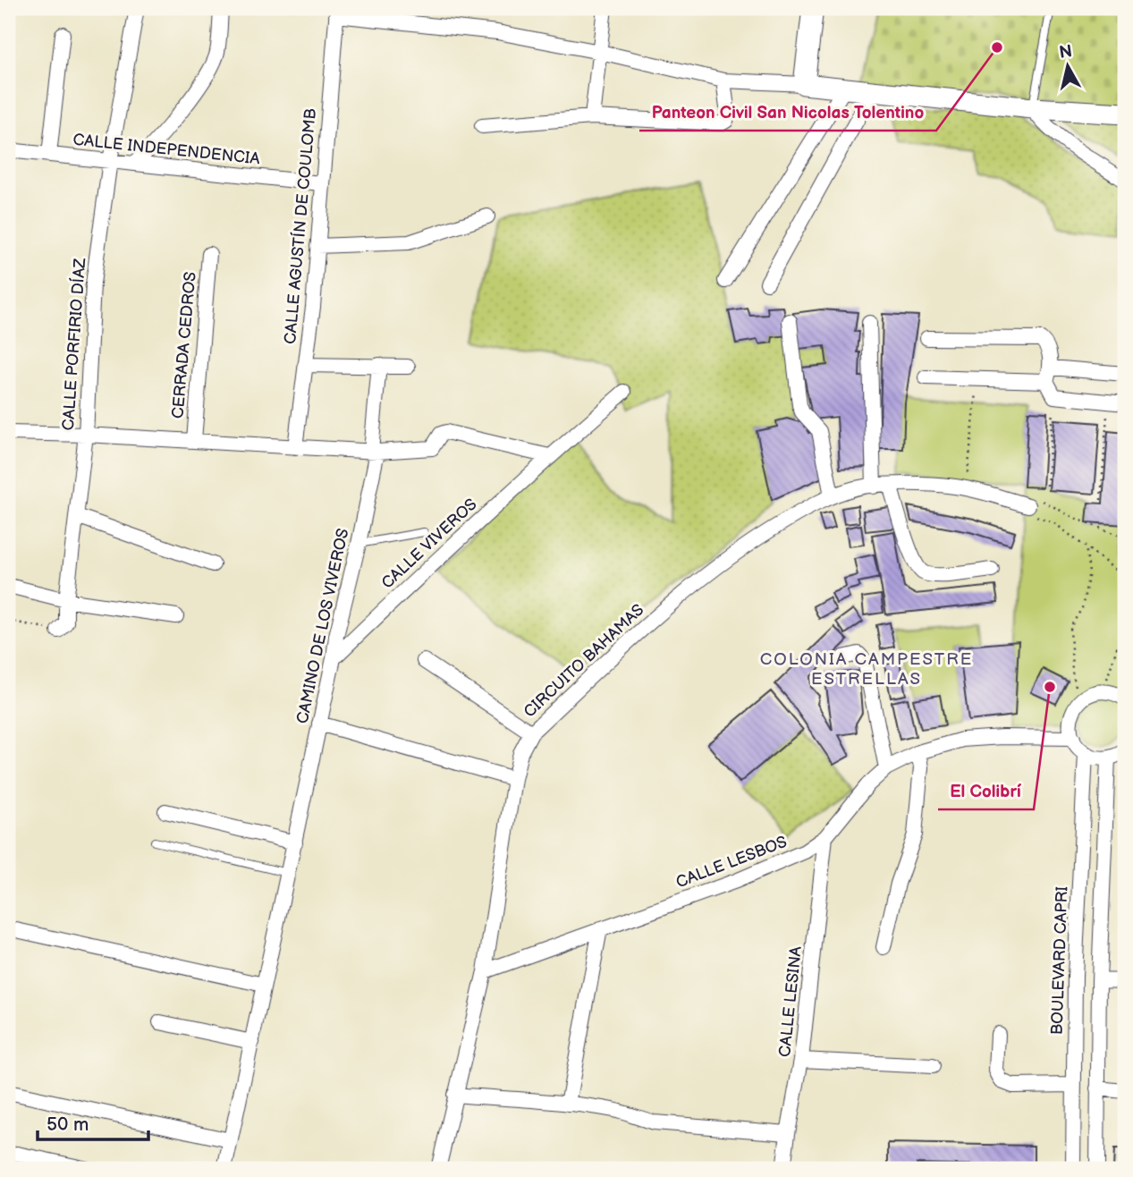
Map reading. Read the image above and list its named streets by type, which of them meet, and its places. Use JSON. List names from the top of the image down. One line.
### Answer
{"streets":{"street":["CALLE INDEPENDENCIA","CALLE AGUSTÍN DE COULOMB","CALLE PORFIRIO DÍAZ","CERRADA CEDROS","CALLE VIVEROS","CAMINO DE LOS VIVEROS","CIRCUITO BAHAMAS","CALLE LESBOS","BOULEVARD CAPRI","CALLE LESINA"]},"crossings":[["CALLE INDEPENDENCIA","CALLE AGUSTÍN DE COULOMB"],["CALLE INDEPENDENCIA","CALLE PORFIRIO DÍAZ"],["CALLE VIVEROS","CAMINO DE LOS VIVEROS"],["CIRCUITO BAHAMAS","CALLE LESBOS"],["CALLE LESBOS","CALLE LESINA"]],"districts":["COLONIA CAMPESTRE ESTRELLAS"],"places":["Panteon Civil San Nicolas Tolentino","El Colibrí"],"scale_bar":"50 m","north":"top"}
